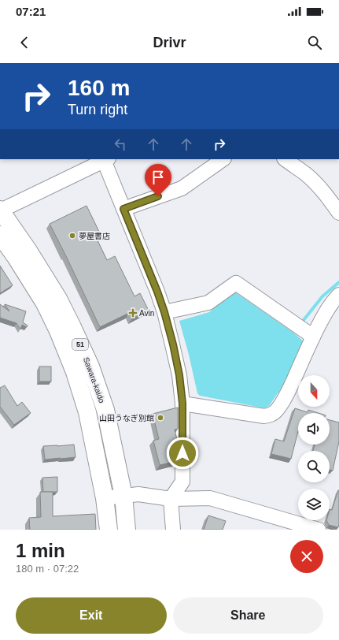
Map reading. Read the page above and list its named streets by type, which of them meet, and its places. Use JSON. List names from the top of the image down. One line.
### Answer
{"streets":{"highway":["51","Sawara-kaido"]},"crossings":[["51","Sawara-kaido"]],"places":{"other":["夢屋書店","山田うなぎ別館"],"health":["Avin"]},"north":"bottom","page":{"status":"07:21","header":"Drivr","turn":["160 m","Turn right"],"heading":["1 min","180 m · 07:22"],"buttons":["Exit","Share"]}}
